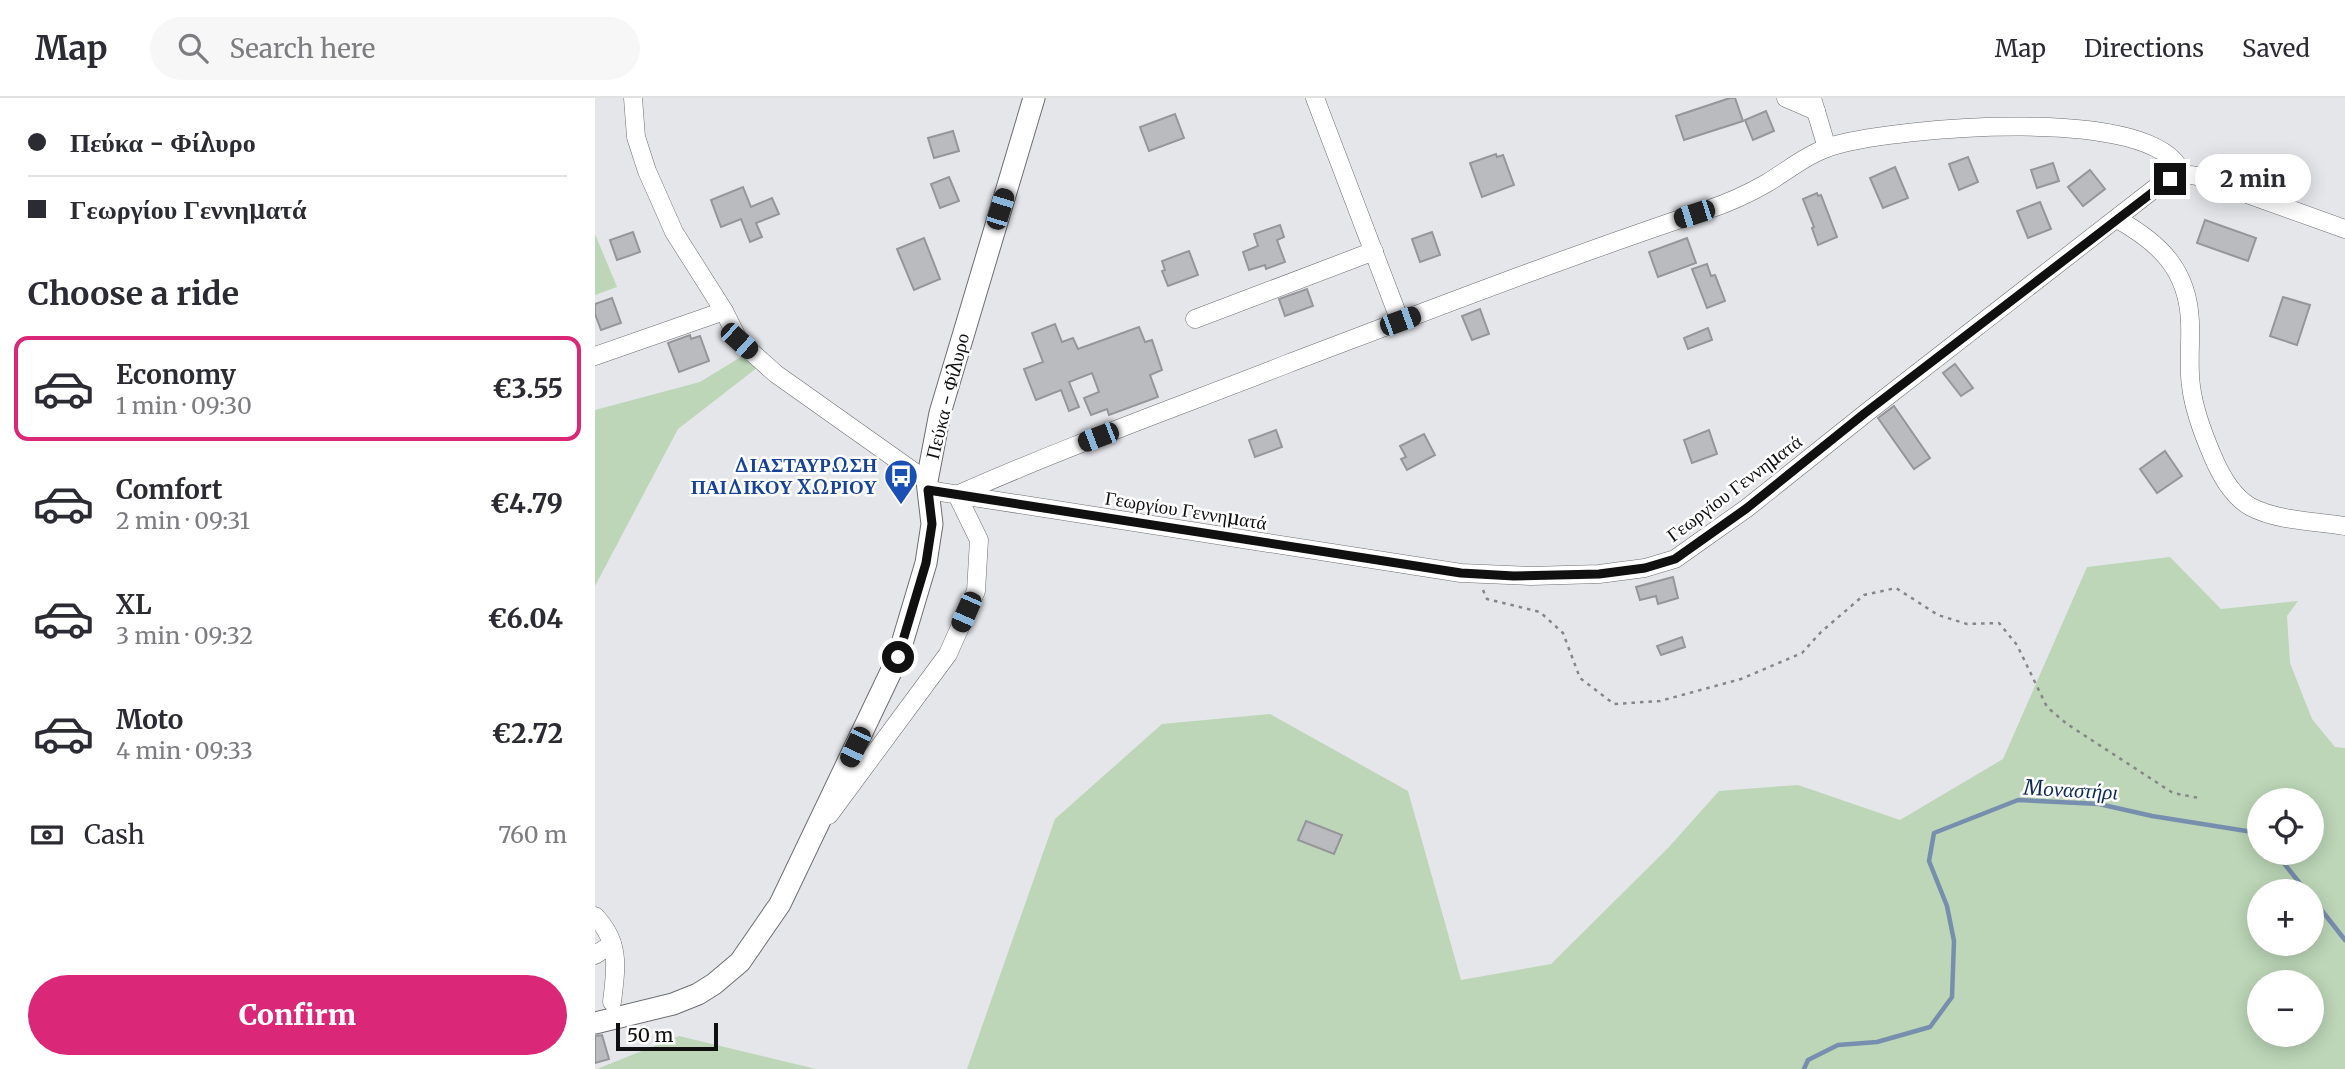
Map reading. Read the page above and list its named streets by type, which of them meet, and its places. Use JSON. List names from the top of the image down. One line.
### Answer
{"streets":{"main road":["Πεύκα - Φίλυρο"],"street":["Γεωργίου Γεννηματά"]},"crossings":[["Πεύκα - Φίλυρο","Γεωργίου Γεννηματά"]],"water":["Μοναστήρι"],"places":{"bus stop":["ΔΙΑΣΤΑΥΡΩΣΗ ΠΑΙΔΙΚΟΥ ΧΩΡΙΟΥ"]},"scale_bar":"50 m","page":{"header":"Map","search":"Search here","nav":["Map","Directions","Saved"],"banner":["Πεύκα - Φίλυρο","Γεωργίου Γεννηματά"],"bubble":"2 min","heading":"Choose a ride","list":[{"name":"Economy","note":"1 min · 09:30","value":"€3.55"},{"name":"Comfort","note":"2 min · 09:31","value":"€4.79"},{"name":"XL","note":"3 min · 09:32","value":"€6.04"},{"name":"Moto","note":"4 min · 09:33","value":"€2.72"}],"map_buttons":["+","−"],"pay":["Cash","760 m"],"buttons":"Confirm","scale":"50 m"}}
